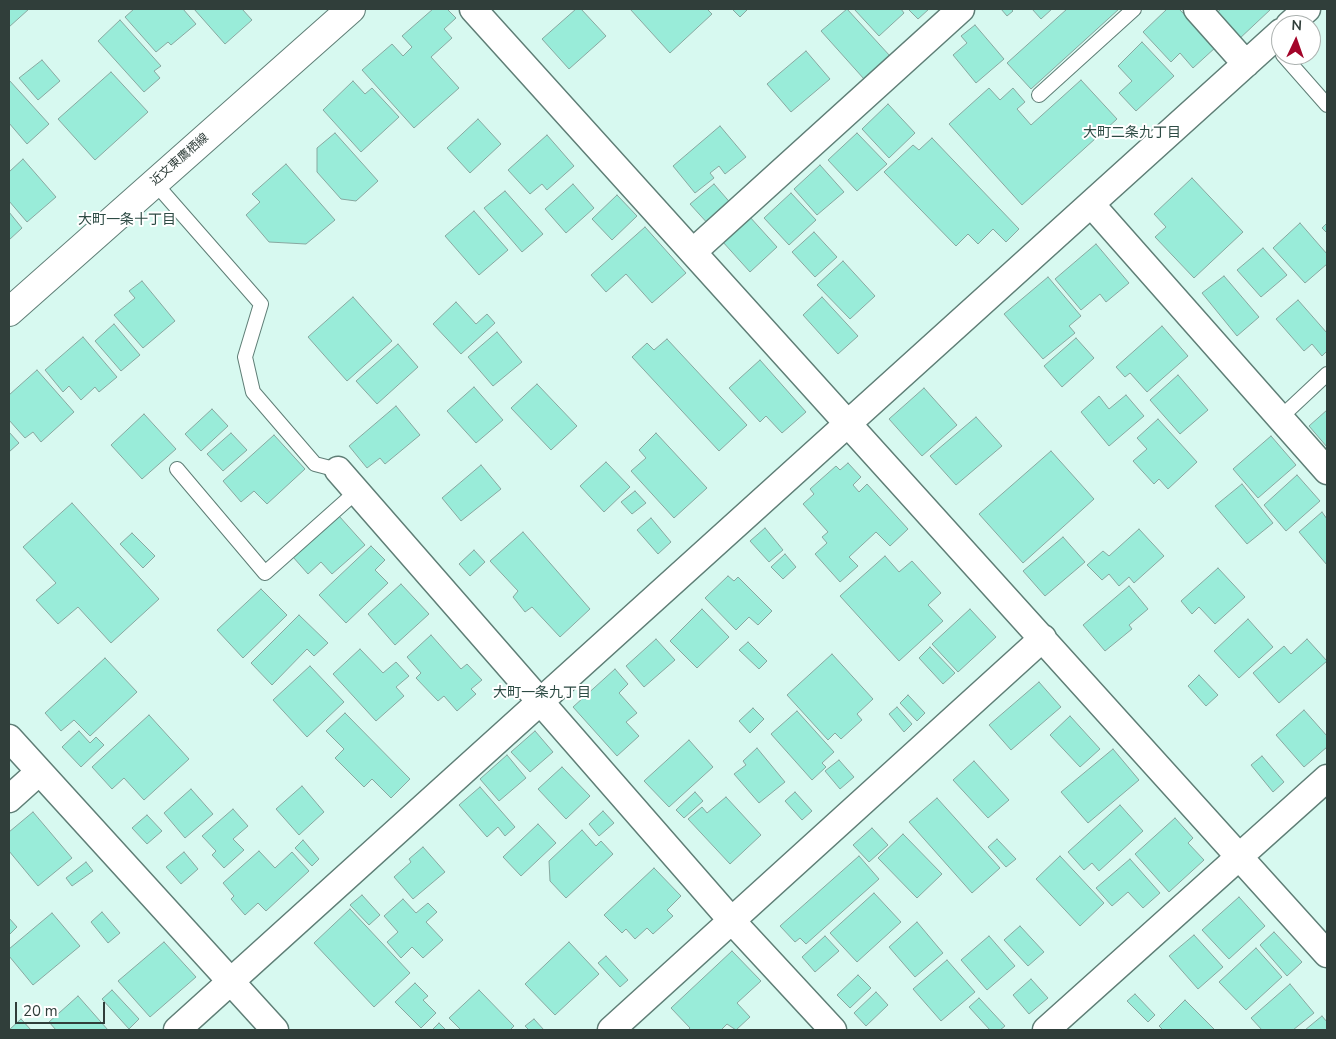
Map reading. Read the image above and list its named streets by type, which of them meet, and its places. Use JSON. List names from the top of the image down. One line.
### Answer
{"streets":{"street":["近文東鷹栖線"]},"districts":["大町二条九丁目","大町一条十丁目","大町一条九丁目"],"scale_bar":"20 m","north":"top"}
